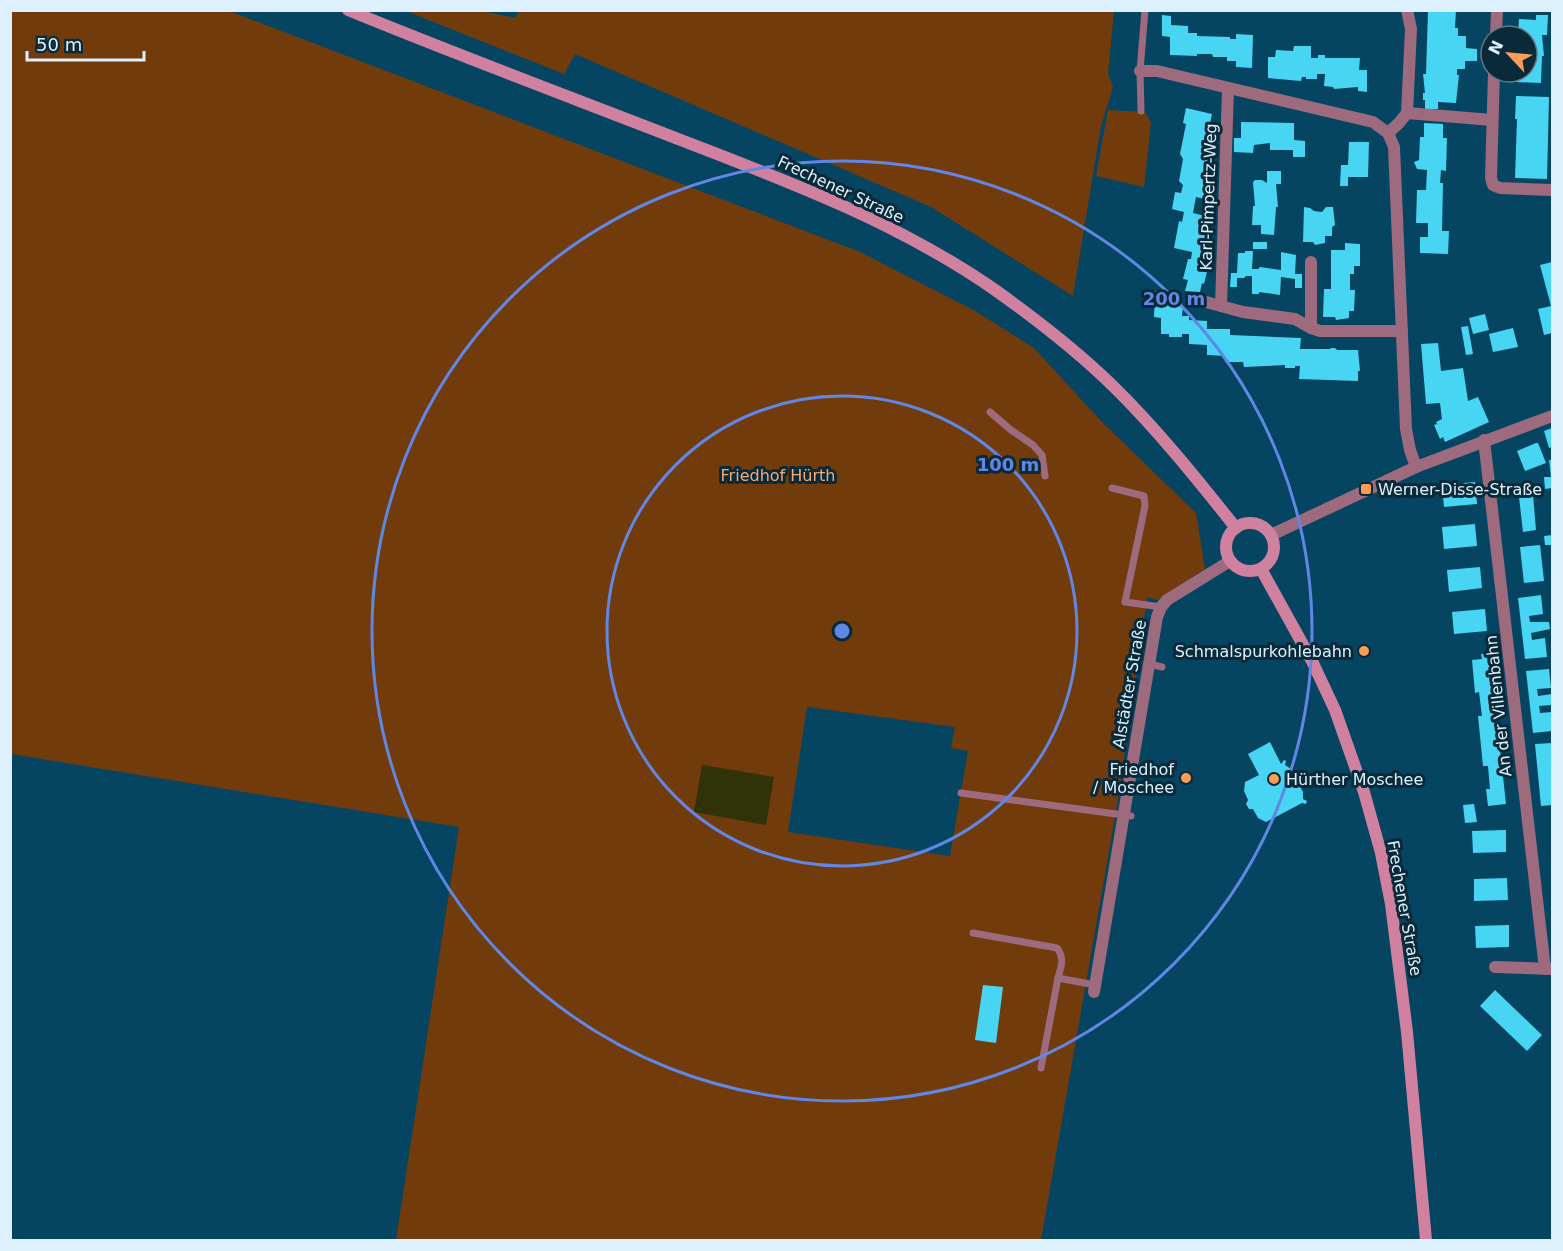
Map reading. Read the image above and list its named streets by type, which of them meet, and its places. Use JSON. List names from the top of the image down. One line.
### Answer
{"streets":{"main road":["Frechener Straße"],"street":["Karl-Pimpertz-Weg","Alstädter Straße","An der Villenbahn"]},"crossings":[["Frechener Straße","Alstädter Straße"]],"parks":["Friedhof Hürth"],"places":{"transit":["Werner-Disse-Straße"],"other":["Schmalspurkohlebahn","Friedhof / Moschee","Hürther Moschee"]},"scale_bar":"50 m","north":"top left","rings":["200 m","100 m"]}
